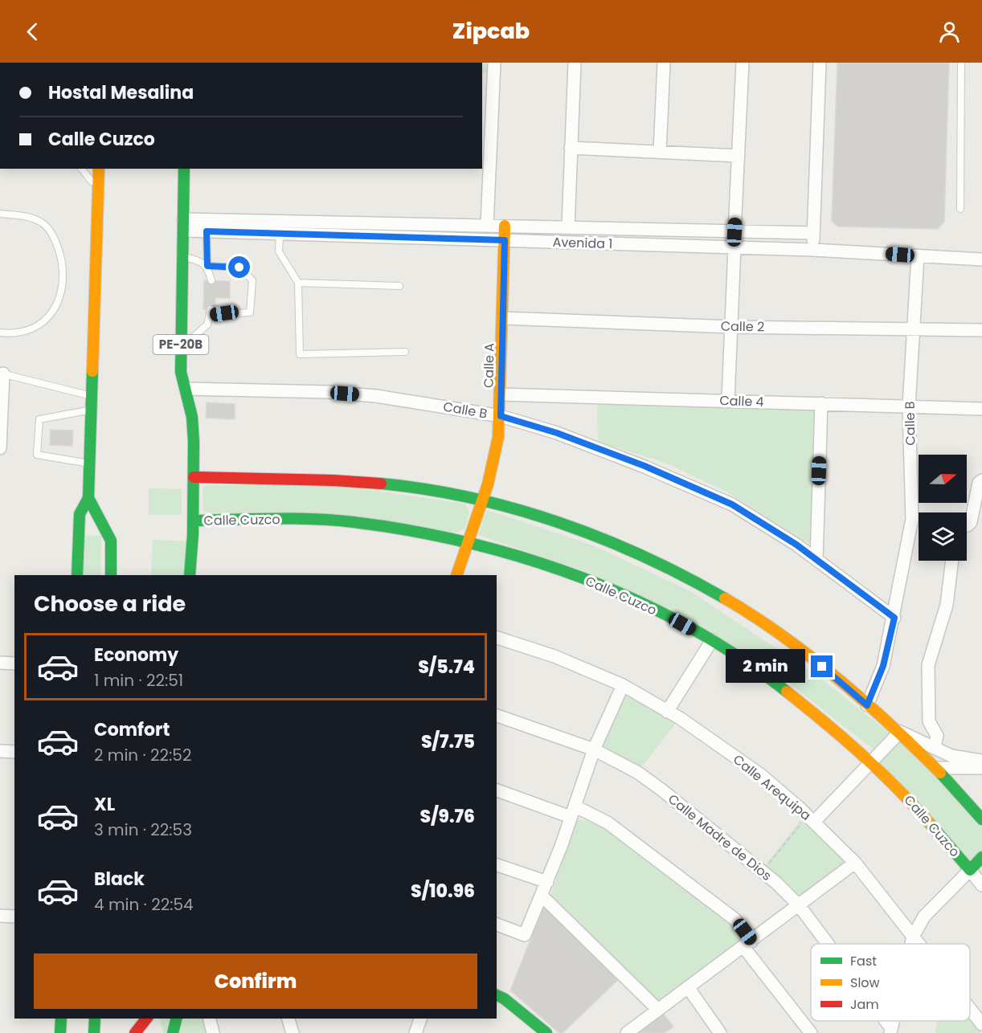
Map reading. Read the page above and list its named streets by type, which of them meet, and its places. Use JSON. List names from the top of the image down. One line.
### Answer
{"streets":{"main road":["PE-20B","Calle A","Calle Cuzco"],"street":["Avenida 1","Calle 2","Calle 4","Calle B","Calle Arequipa","Calle Madre de Dios"]},"crossings":[["Avenida 1","PE-20B"],["Avenida 1","Calle A"],["Avenida 1","Calle B"],["Calle 2","Calle A"],["Calle 2","Calle B"],["PE-20B","Calle B"],["PE-20B","Calle Cuzco"],["Calle A","Calle 4"],["Calle A","Calle B"],["Calle A","Calle Cuzco"],["Calle 4","Calle B"]],"legend":["Fast","Slow","Jam"],"north":"right","page":{"header":"Zipcab","banner":["Hostal Mesalina","Calle Cuzco"],"heading":"Choose a ride","list":[{"name":"Economy","note":"1 min · 22:51","value":"S/5.74"},{"name":"Comfort","note":"2 min · 22:52","value":"S/7.75"},{"name":"XL","note":"3 min · 22:53","value":"S/9.76"},{"name":"Black","note":"4 min · 22:54","value":"S/10.96"}],"bubble":"2 min","buttons":"Confirm"}}
